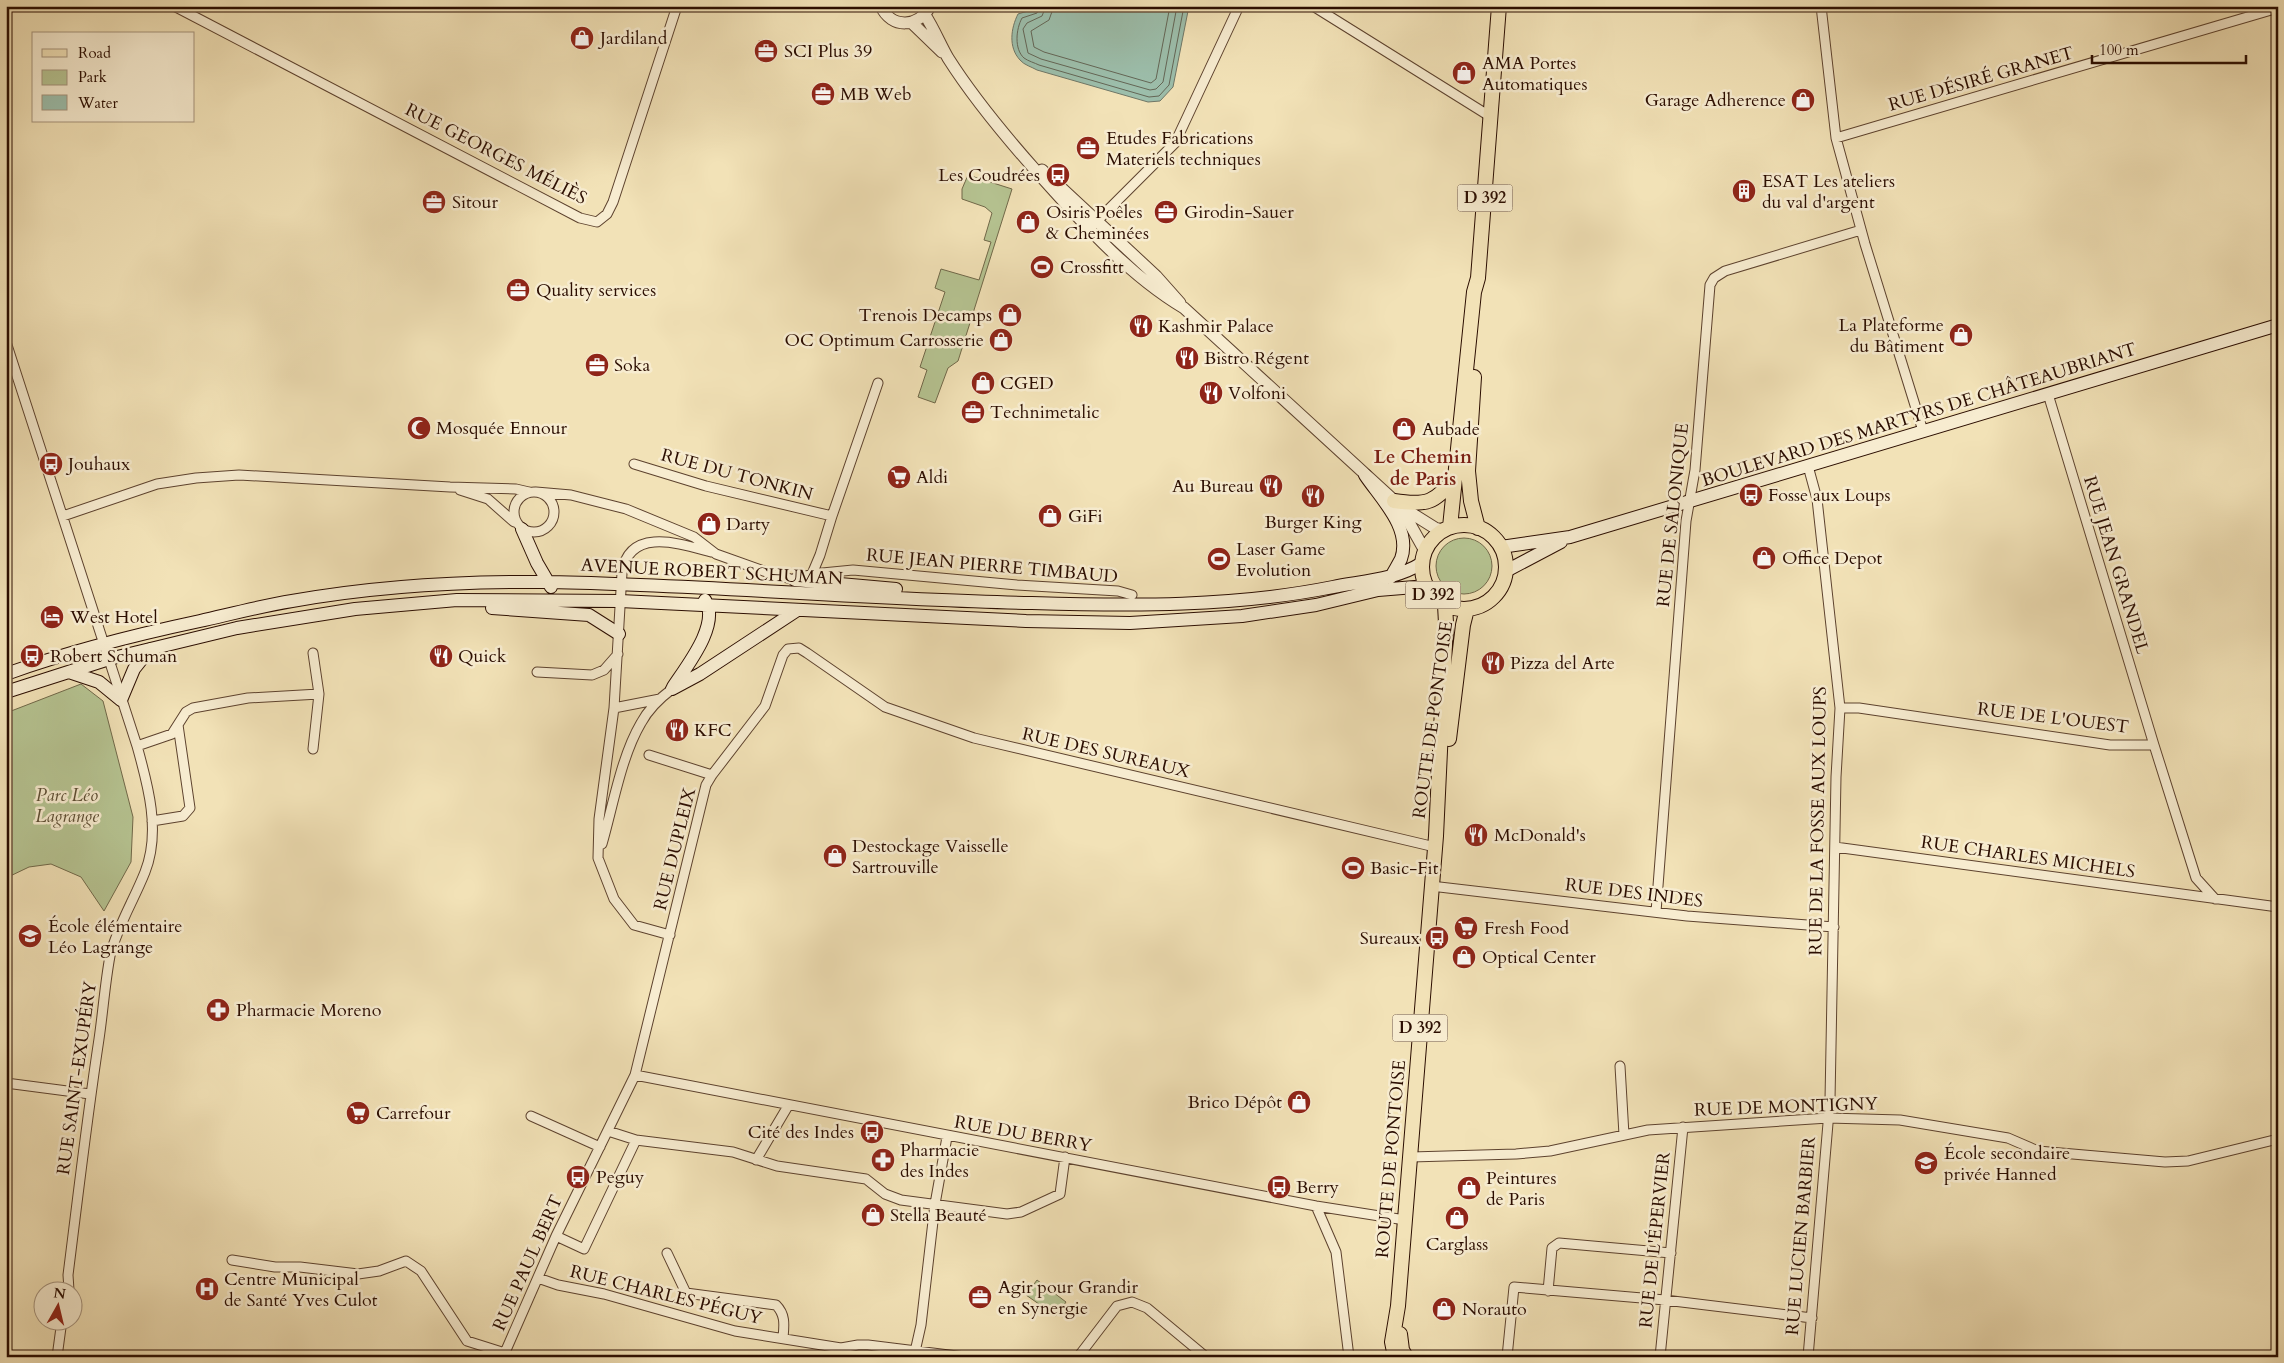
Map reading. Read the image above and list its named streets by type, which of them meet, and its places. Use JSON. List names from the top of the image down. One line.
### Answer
{"streets":{"main road":["D 392","BOULEVARD DES MARTYRS DE CHÂTEAUBRIANT","AVENUE ROBERT SCHUMAN","ROUTE DE PONTOISE"],"street":["RUE DÉSIRÉ GRANET","RUE GEORGES MÉLIÈS","RUE DU TONKIN","RUE DE SALONIQUE","RUE JEAN GRANDEL","RUE JEAN PIERRE TIMBAUD","RUE DE L'OUEST","RUE DES SUREAUX","RUE DE LA FOSSE AUX LOUPS","RUE DUPLEIX","RUE CHARLES MICHELS","RUE DES INDES","RUE SAINT-EXUPÉRY","RUE DE MONTIGNY","RUE DU BERRY","RUE LUCIEN BARBIER","RUE DE L'ÉPERVIER","RUE PAUL BERT","RUE CHARLES PÉGUY"]},"crossings":[["D 392","BOULEVARD DES MARTYRS DE CHÂTEAUBRIANT"],["D 392","AVENUE ROBERT SCHUMAN"],["D 392","ROUTE DE PONTOISE"],["BOULEVARD DES MARTYRS DE CHÂTEAUBRIANT","RUE DE SALONIQUE"],["BOULEVARD DES MARTYRS DE CHÂTEAUBRIANT","RUE JEAN GRANDEL"],["BOULEVARD DES MARTYRS DE CHÂTEAUBRIANT","AVENUE ROBERT SCHUMAN"],["BOULEVARD DES MARTYRS DE CHÂTEAUBRIANT","ROUTE DE PONTOISE"],["BOULEVARD DES MARTYRS DE CHÂTEAUBRIANT","RUE DE LA FOSSE AUX LOUPS"],["RUE DE SALONIQUE","RUE DES INDES"],["RUE JEAN GRANDEL","RUE DE L'OUEST"],["RUE JEAN PIERRE TIMBAUD","AVENUE ROBERT SCHUMAN"],["AVENUE ROBERT SCHUMAN","ROUTE DE PONTOISE"],["AVENUE ROBERT SCHUMAN","RUE SAINT-EXUPÉRY"],["RUE DE L'OUEST","RUE DE LA FOSSE AUX LOUPS"],["ROUTE DE PONTOISE","RUE DES SUREAUX"],["ROUTE DE PONTOISE","RUE DES INDES"],["ROUTE DE PONTOISE","RUE DE MONTIGNY"],["ROUTE DE PONTOISE","RUE DU BERRY"],["RUE DES SUREAUX","RUE DUPLEIX"],["RUE DE LA FOSSE AUX LOUPS","RUE CHARLES MICHELS"],["RUE DE LA FOSSE AUX LOUPS","RUE DES INDES"],["RUE DE LA FOSSE AUX LOUPS","RUE DE MONTIGNY"],["RUE DE LA FOSSE AUX LOUPS","RUE LUCIEN BARBIER"],["RUE DUPLEIX","RUE DU BERRY"],["RUE DUPLEIX","RUE PAUL BERT"],["RUE DE MONTIGNY","RUE LUCIEN BARBIER"],["RUE DE MONTIGNY","RUE DE L'ÉPERVIER"],["RUE DU BERRY","RUE PAUL BERT"],["RUE PAUL BERT","RUE CHARLES PÉGUY"]],"districts":["Le Chemin de Paris"],"parks":["Parc Léo Lagrange"],"places":{"shop":["Jardiland","AMA Portes Automatiques","Garage Adherence","Osiris Poêles & Cheminées","Trenois Decamps","La Plateforme du Bâtiment","OC Optimum Carrosserie","CGED","Aubade","GiFi","Darty","Office Depot","Destockage Vaisselle Sartrouville","Optical Center","Brico Dépôt","Peintures de Paris","Stella Beauté","Carglass","Norauto"],"office":["SCI Plus 39","MB Web","Etudes Fabrications Materiels techniques","Sitour","Girodin-Sauer","Quality services","Soka","Technimetalic","Agir pour Grandir en Synergie"],"bus stop":["Les Coudrées","Jouhaux","Fosse aux Loups","Robert Schuman","Sureaux","Cité des Indes","Peguy","Berry"],"building":["ESAT Les ateliers du val d'argent"],"sports":["Crossfitt","Laser Game Evolution","Basic-Fit"],"restaurant":["Kashmir Palace","Bistro Régent","Volfoni","Au Bureau","Burger King","Quick","Pizza del Arte","KFC","McDonald's"],"mosque":["Mosquée Ennour"],"supermarket":["Aldi","Fresh Food","Carrefour"],"hotel":["West Hotel"],"school or university":["École élémentaire Léo Lagrange","École secondaire privée Hanned"],"pharmacy":["Pharmacie Moreno","Pharmacie des Indes"],"hospital":["Centre Municipal de Santé Yves Culot"]},"legend":["Road","Park","Water"],"scale_bar":"100 m","north":"top"}
